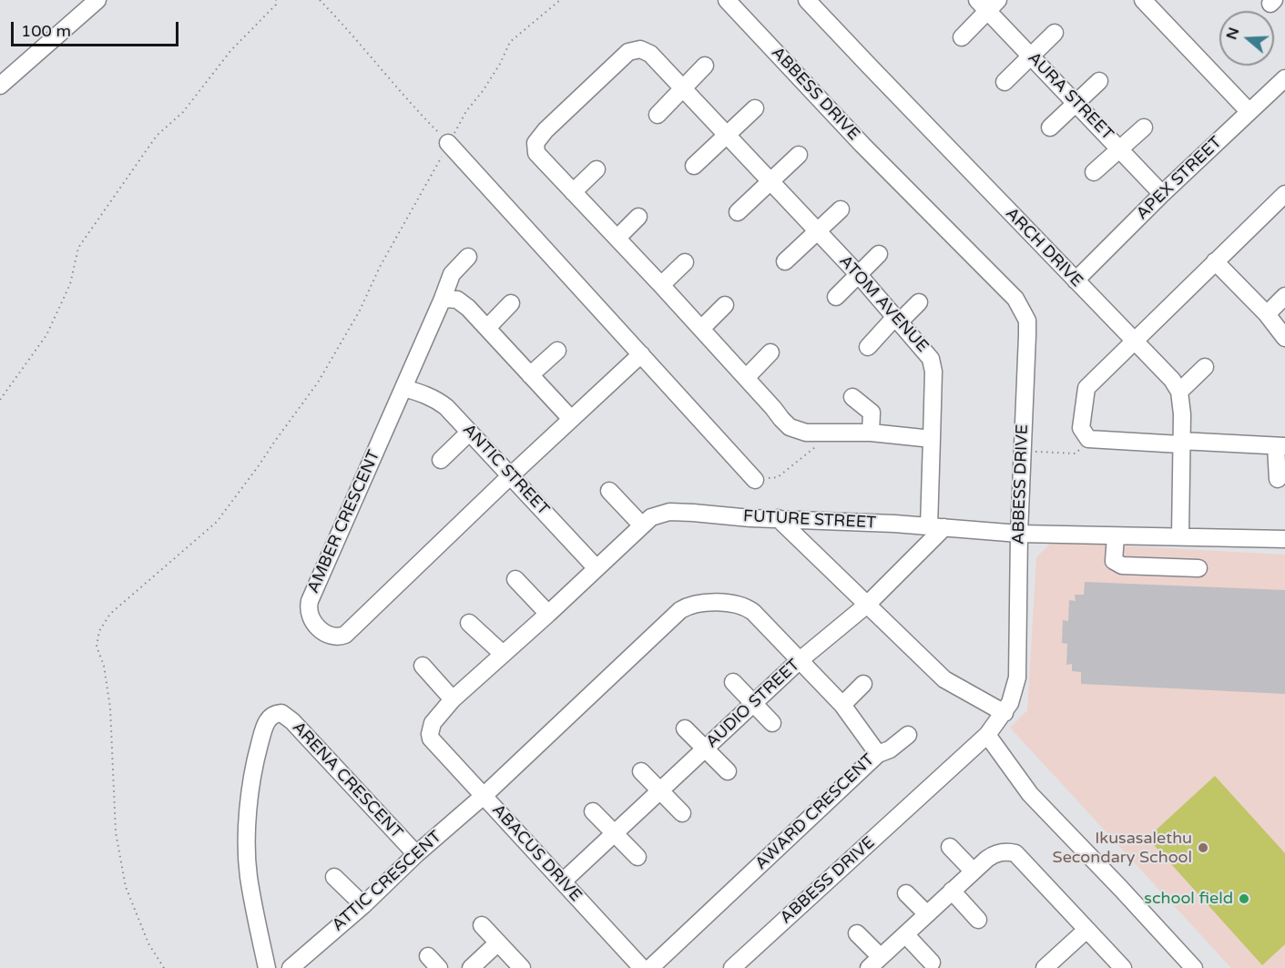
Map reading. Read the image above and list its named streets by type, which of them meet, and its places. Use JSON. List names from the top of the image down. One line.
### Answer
{"streets":{"street":["ABBESS DRIVE","AURA STREET","APEX STREET","ARCH DRIVE","ATOM AVENUE","ANTIC STREET","FUTURE STREET","AMBER CRESCENT","AUDIO STREET","ARENA CRESCENT","AWARD CRESCENT","ABACUS DRIVE","ATTIC CRESCENT"]},"crossings":[["ABBESS DRIVE","FUTURE STREET"],["AURA STREET","APEX STREET"],["APEX STREET","ARCH DRIVE"],["ANTIC STREET","FUTURE STREET"],["ANTIC STREET","AMBER CRESCENT"],["FUTURE STREET","AUDIO STREET"],["FUTURE STREET","ABACUS DRIVE"],["AUDIO STREET","AWARD CRESCENT"],["AUDIO STREET","ABACUS DRIVE"],["ARENA CRESCENT","ATTIC CRESCENT"],["AWARD CRESCENT","ABACUS DRIVE"],["AWARD CRESCENT","ATTIC CRESCENT"],["ABACUS DRIVE","ATTIC CRESCENT"]],"places":["Ikusasalethu Secondary School","school field"],"scale_bar":"100 m","north":"left"}
